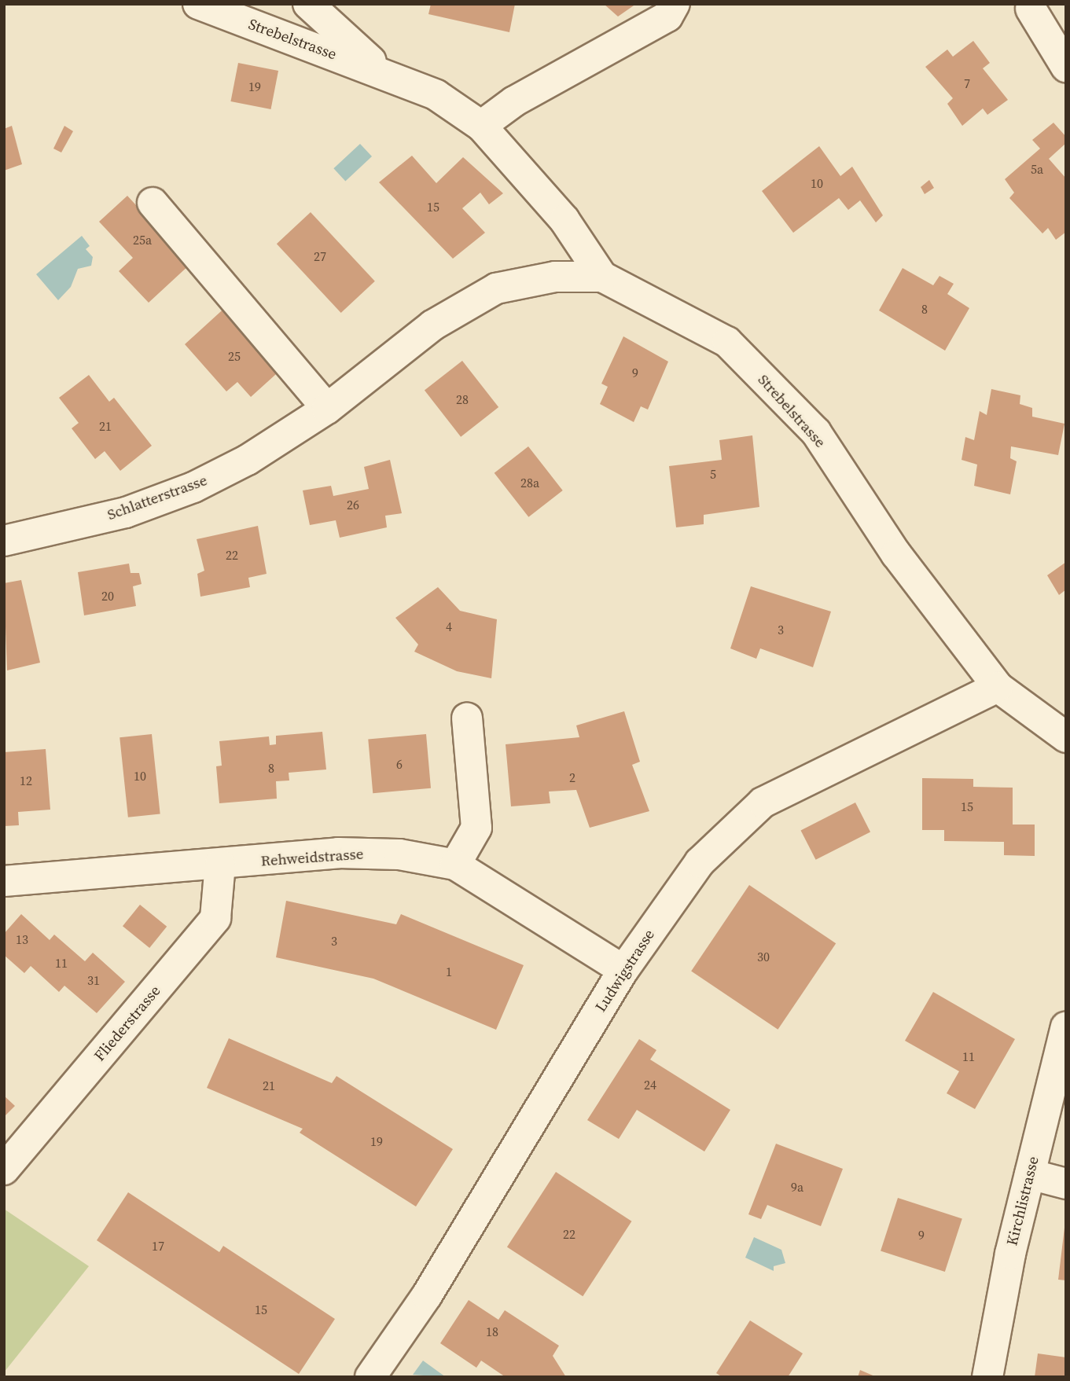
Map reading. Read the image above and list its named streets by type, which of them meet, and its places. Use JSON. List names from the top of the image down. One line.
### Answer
{"streets":{"street":["Strebelstrasse","Schlatterstrasse","Rehweidstrasse","Ludwigstrasse","Fliederstrasse","Kirchlistrasse"]},"crossings":[["Strebelstrasse","Schlatterstrasse"],["Strebelstrasse","Ludwigstrasse"],["Rehweidstrasse","Ludwigstrasse"],["Rehweidstrasse","Fliederstrasse"]],"house_numbers":["7","19","5a","10","15","25a","27","8","25","9","28","21","5","28a","26","22","20","4","3","6","8","10","2","12","15","13","3","30","11","1","31","11","24","21","19","9a","22","9","17","15","18"]}
